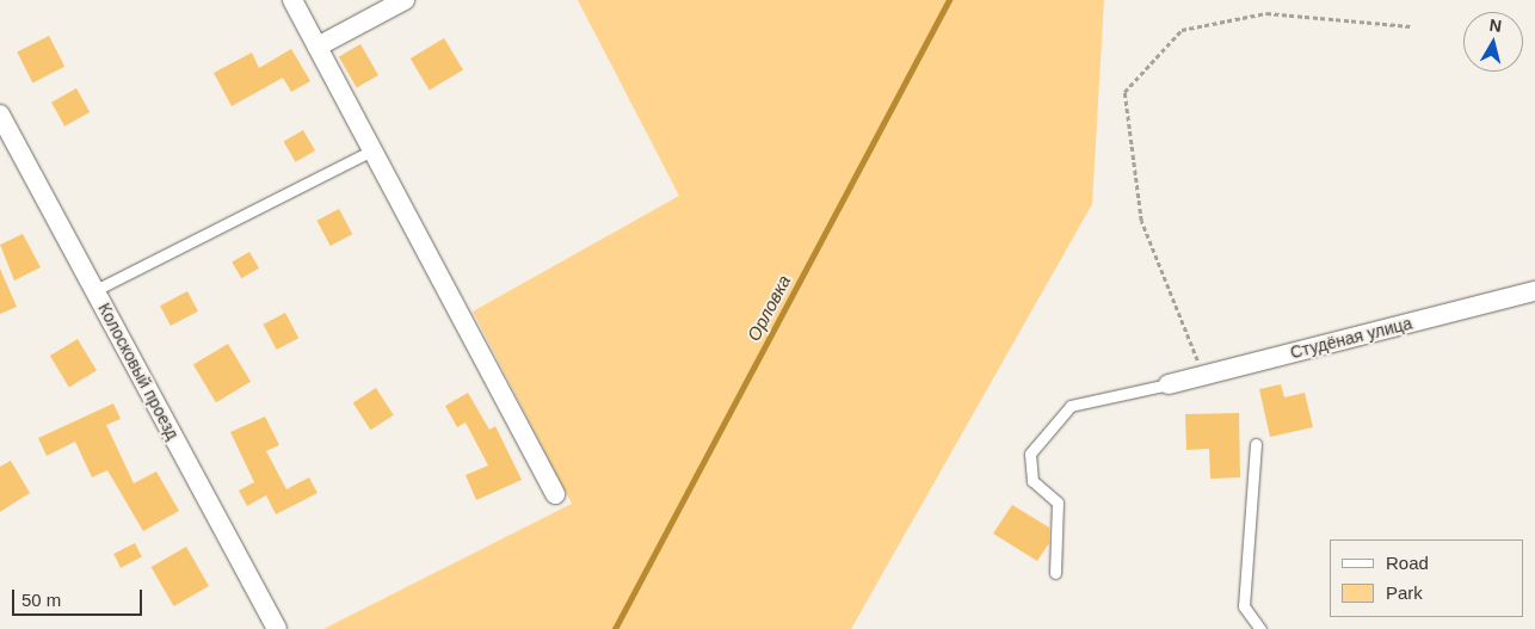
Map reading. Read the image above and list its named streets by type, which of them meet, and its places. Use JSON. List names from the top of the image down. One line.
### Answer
{"streets":{"street":["Студёная улица","Колосковый проезд"]},"water":["Орловка"],"legend":["Road","Park"],"scale_bar":"50 m","north":"top"}
